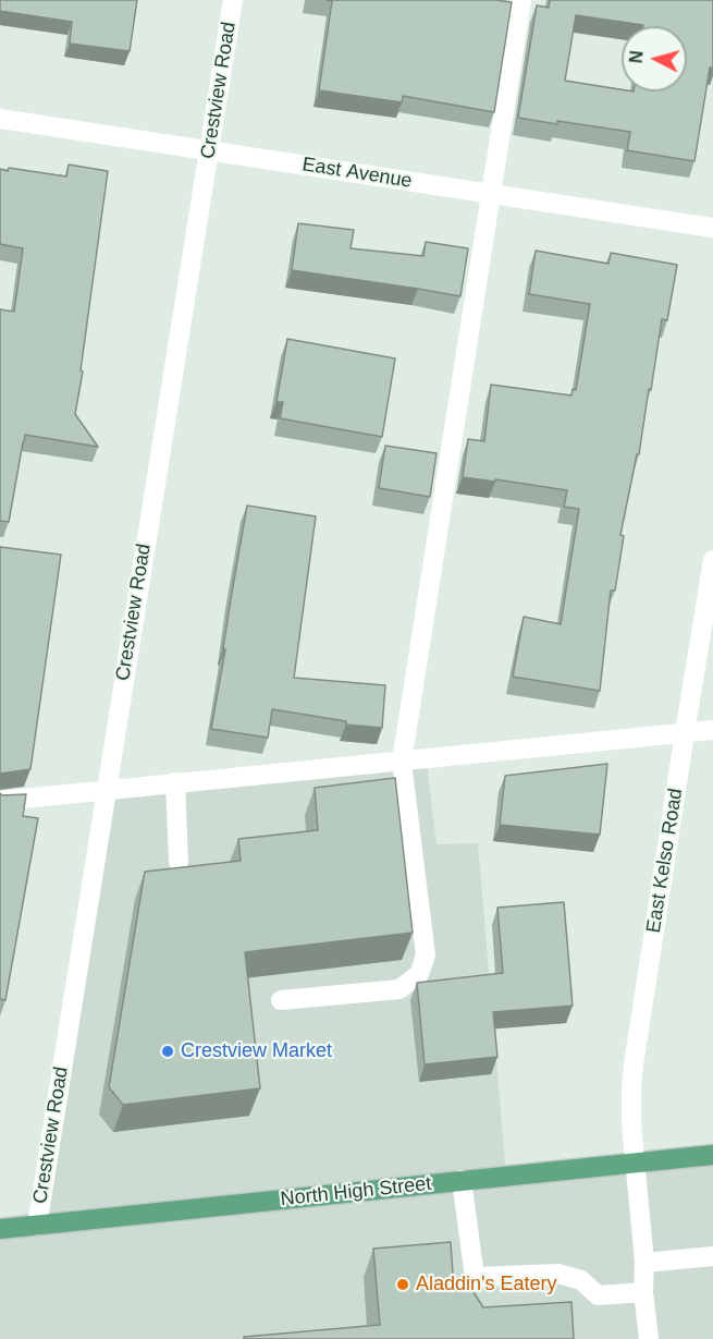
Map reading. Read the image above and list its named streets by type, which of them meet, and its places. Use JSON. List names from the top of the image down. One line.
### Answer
{"streets":{"main road":["North High Street"],"street":["Crestview Road","East Avenue","East Kelso Road"]},"crossings":[["Crestview Road","East Avenue"],["Crestview Road","North High Street"],["East Kelso Road","North High Street"]],"places":["Crestview Market","Aladdin's Eatery"],"north":"left"}
